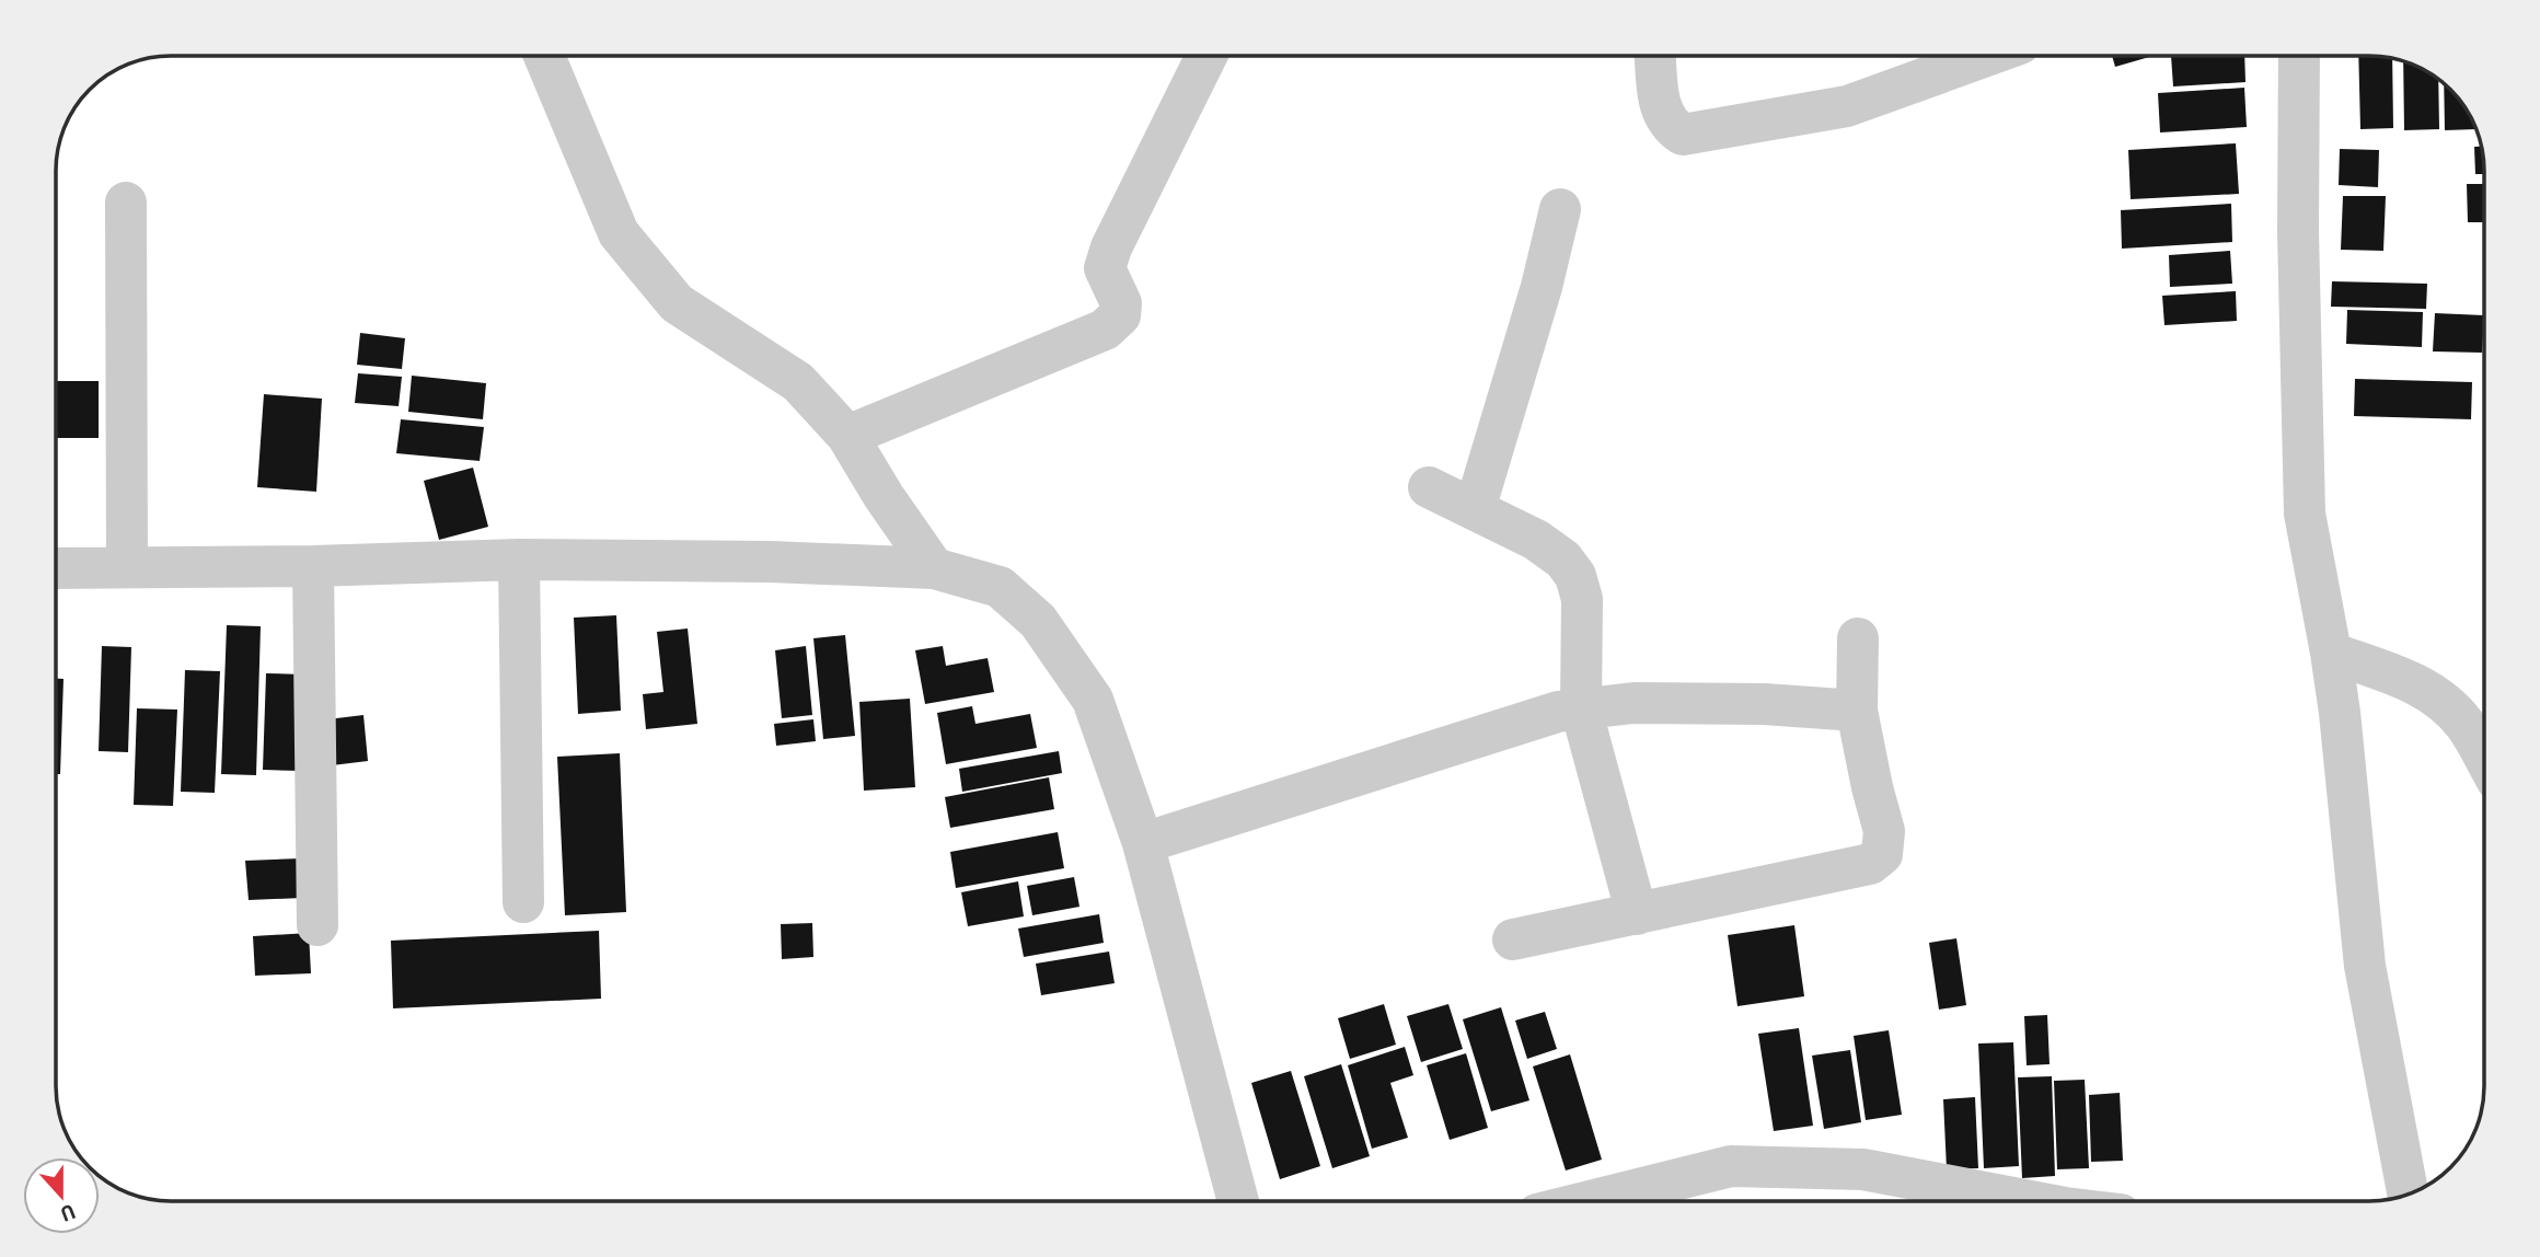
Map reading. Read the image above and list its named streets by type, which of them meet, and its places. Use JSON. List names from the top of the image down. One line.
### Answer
{"north":"bottom"}
